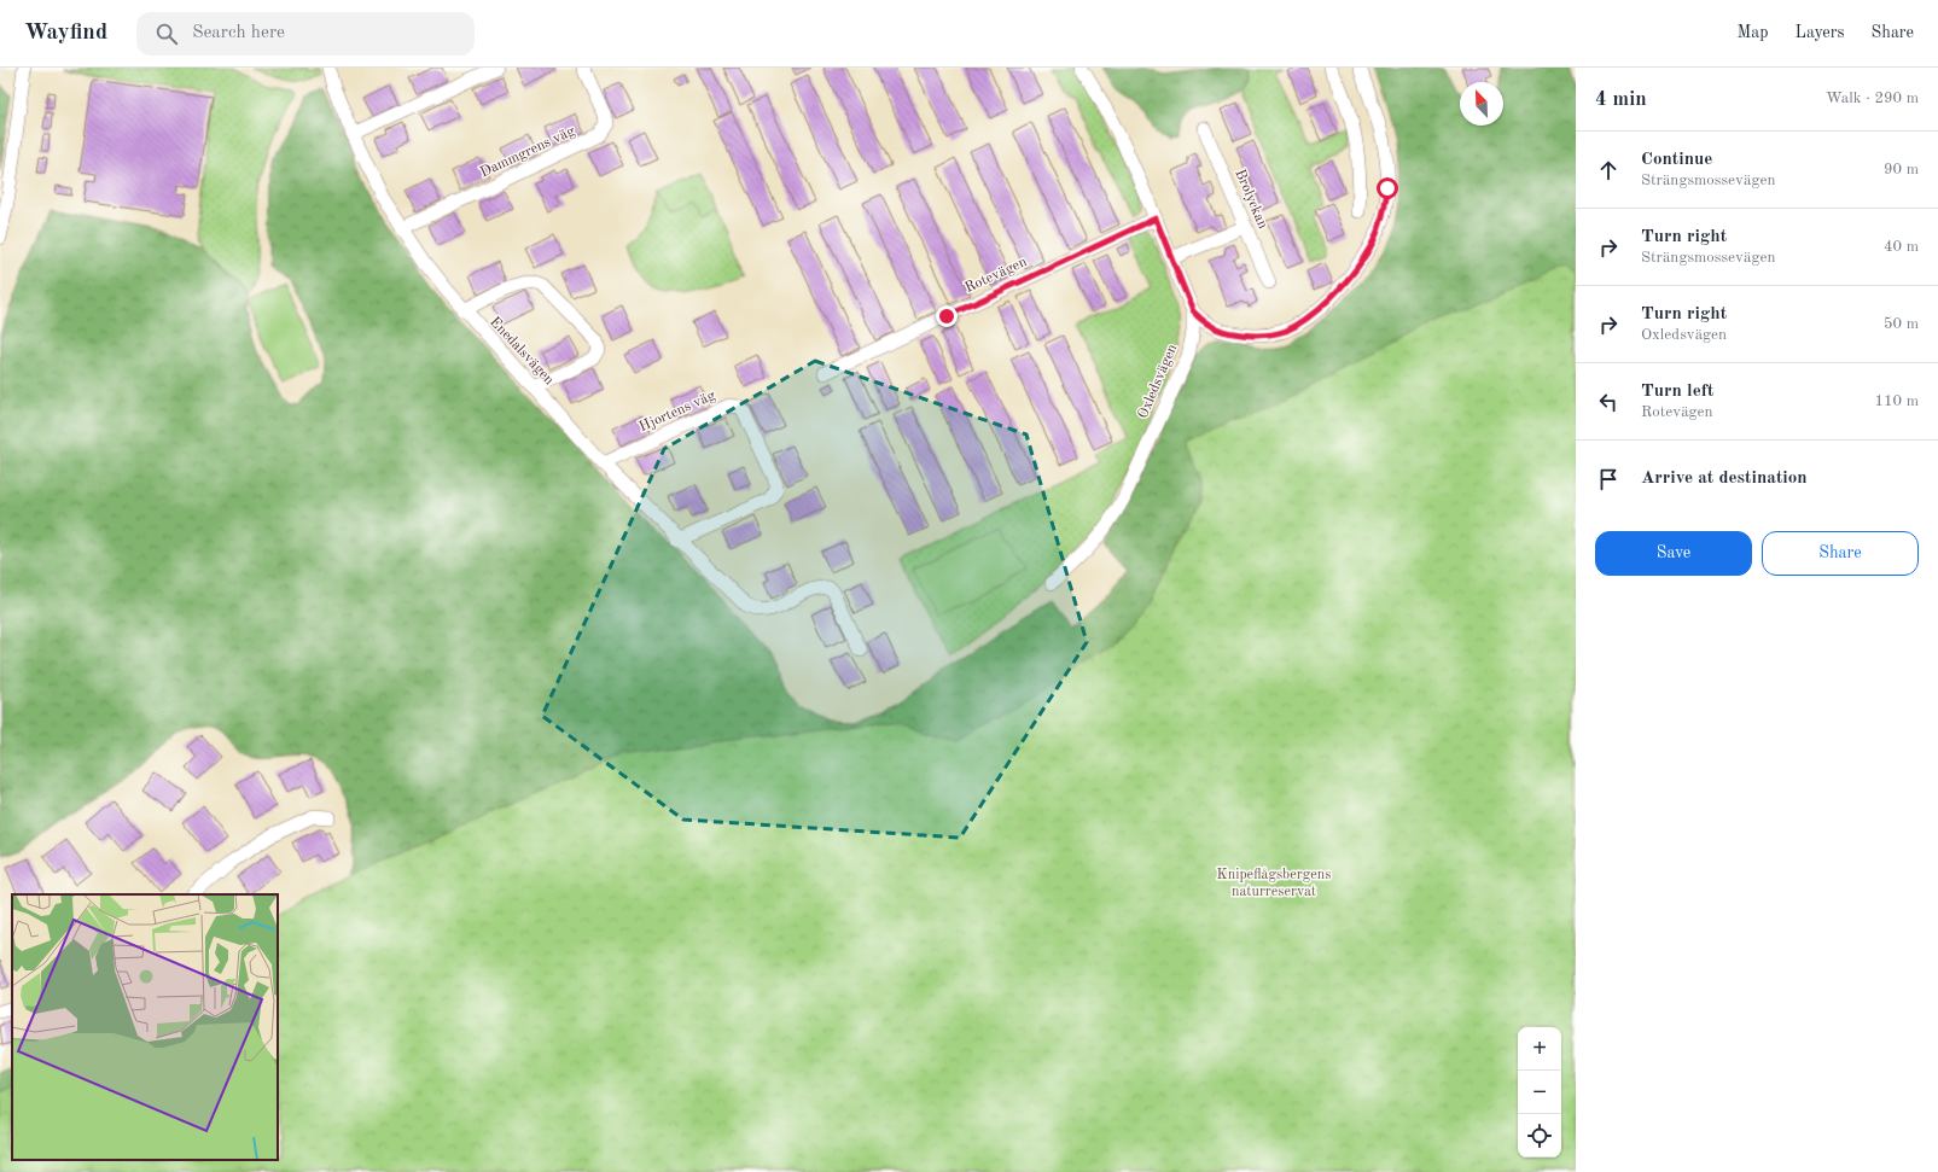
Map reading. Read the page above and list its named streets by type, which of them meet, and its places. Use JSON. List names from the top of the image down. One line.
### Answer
{"streets":{"street":["Dammgrens väg","Brolyckan","Rotevägen","Enedalsvägen","Oxledsvägen","Hjortens väg"]},"crossings":[["Dammgrens väg","Enedalsvägen"],["Rotevägen","Oxledsvägen"],["Enedalsvägen","Hjortens väg"]],"parks":["Knipeflågsbergens naturreservat"],"north":"top left","page":{"header":"Wayfind","search":"Search here","nav":["Map","Layers","Share"],"heading":["4 min","Walk · 290 m"],"list":[["Continue","Strängsmossevägen","90 m"],["Turn right","Strängsmossevägen","40 m"],["Turn right","Oxledsvägen","50 m"],["Turn left","Rotevägen","110 m"],"Arrive at destination"],"buttons":["Save","Share"],"map_buttons":["+","−"]}}
